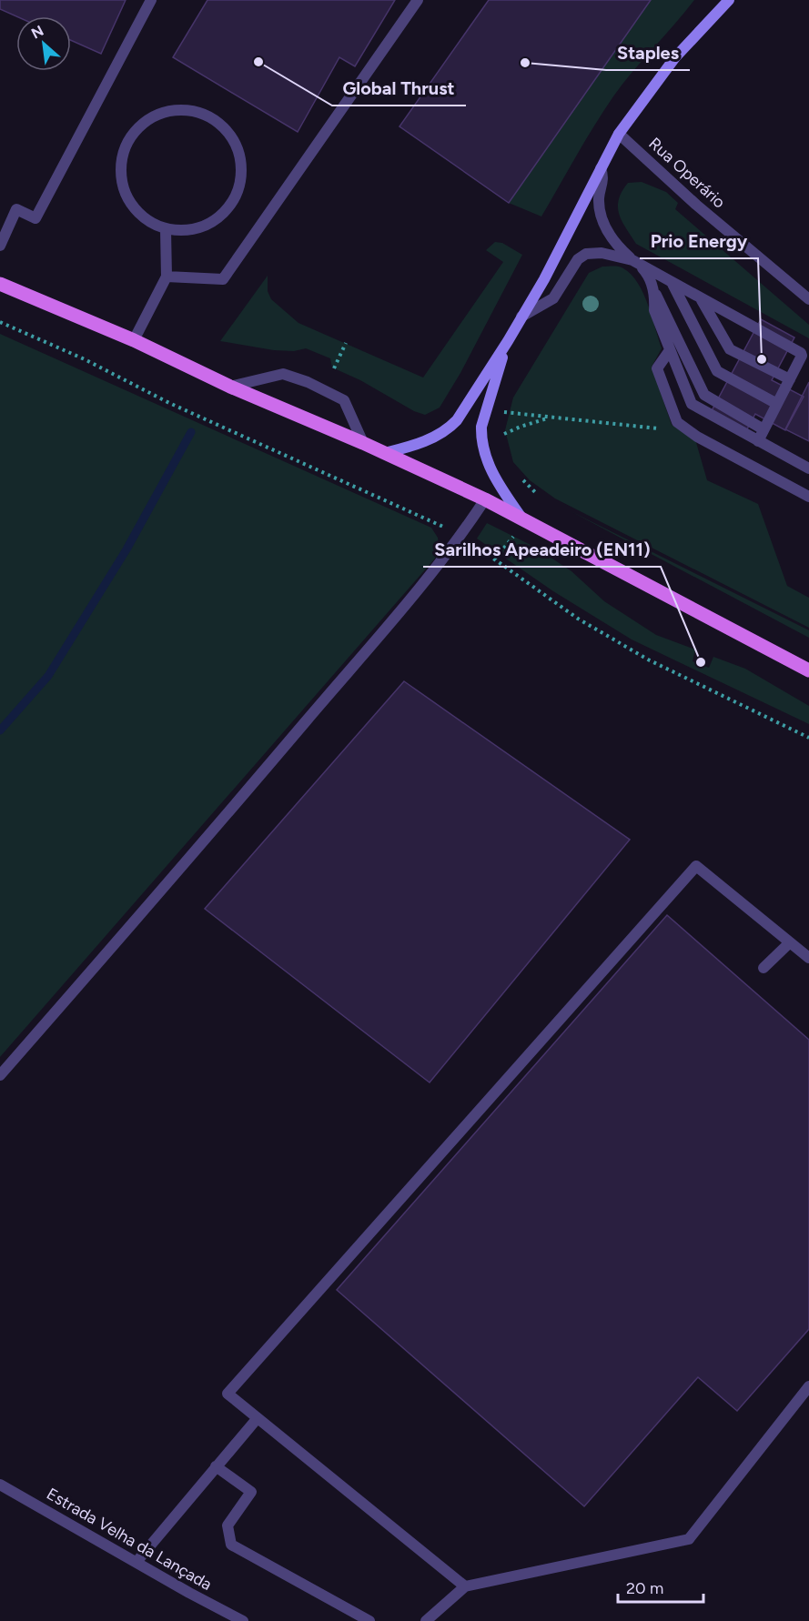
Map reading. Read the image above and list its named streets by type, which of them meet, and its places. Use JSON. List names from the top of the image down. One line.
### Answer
{"streets":{"street":["Rua Operário","Estrada Velha da Lançada"]},"places":["Global Thrust","Staples","Prio Energy","Sarilhos Apeadeiro (EN11)"],"scale_bar":"20 m","north":"top left"}
